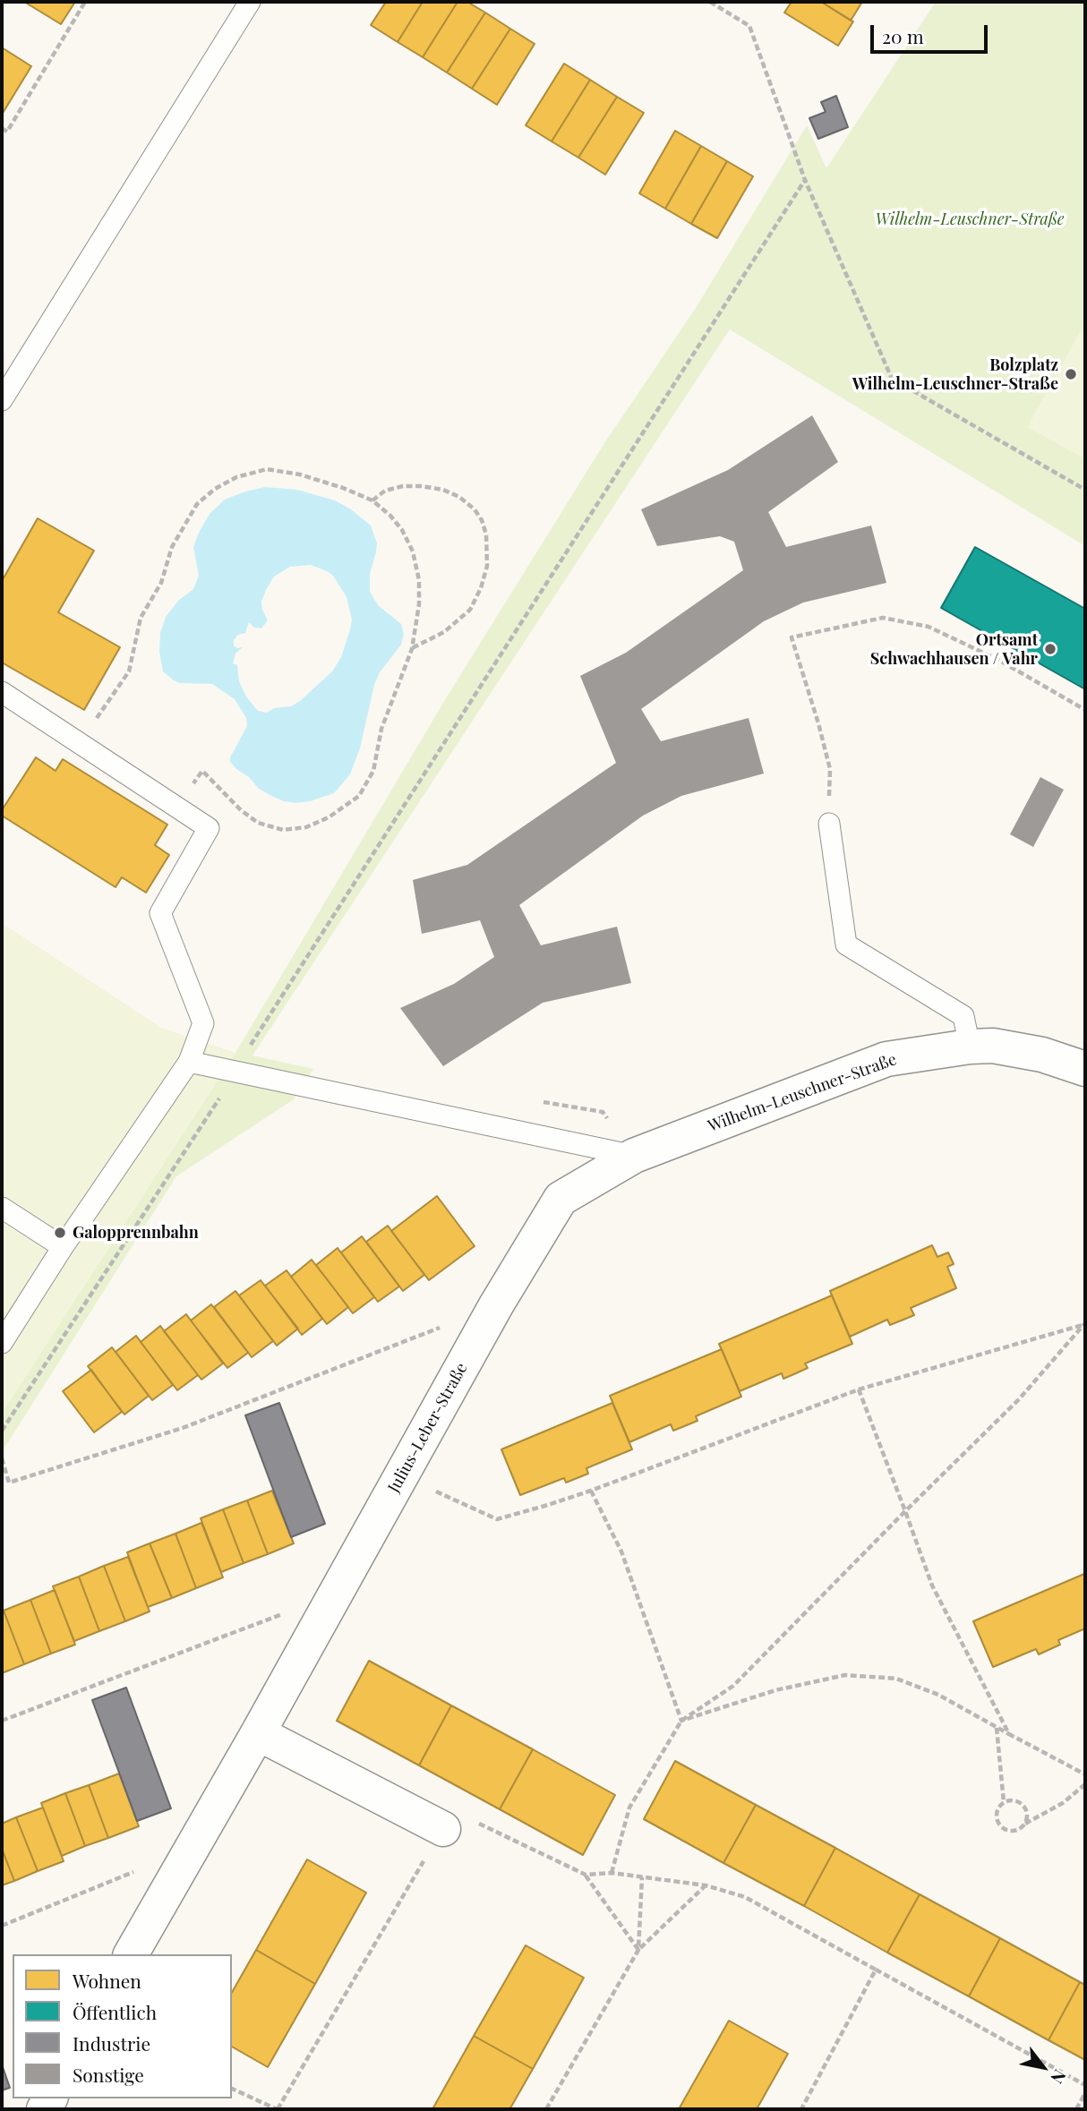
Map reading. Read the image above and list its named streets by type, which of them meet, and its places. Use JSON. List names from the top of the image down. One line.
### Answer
{"streets":{"street":["Wilhelm-Leuschner-Straße","Julius-Leber-Straße"]},"crossings":[["Wilhelm-Leuschner-Straße","Julius-Leber-Straße"]],"parks":["Wilhelm-Leuschner-Straße"],"places":["Bolzplatz Wilhelm-Leuschner-Straße","Ortsamt Schwachhausen / Vahr","Galopprennbahn"],"legend":["Wohnen","Öffentlich","Industrie","Sonstige"],"scale_bar":"20 m","north":"bottom right"}
